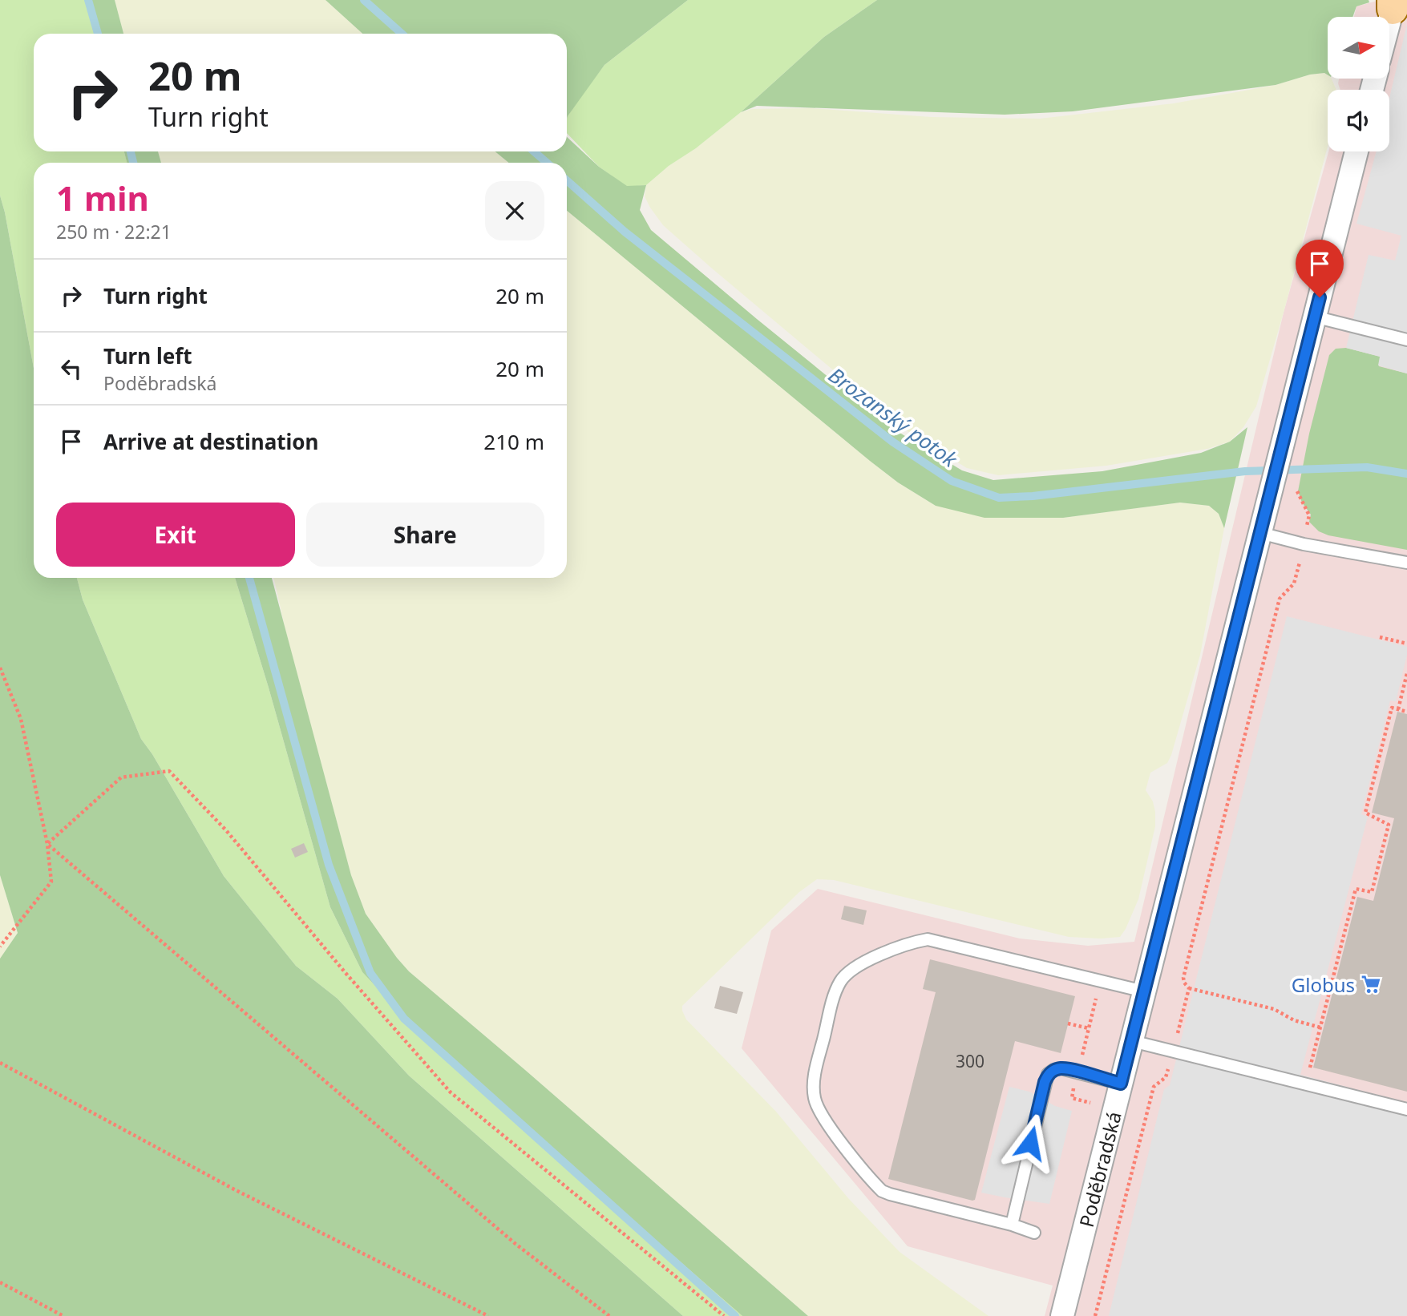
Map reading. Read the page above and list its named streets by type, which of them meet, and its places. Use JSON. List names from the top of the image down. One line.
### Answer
{"streets":{"street":["Poděbradská"]},"water":["Brozanský potok"],"places":{"supermarket":["Globus"]},"house_numbers":["300"],"north":"right","page":{"turn":["20 m","Turn right"],"heading":["1 min","250 m · 22:21"],"list":[{"name":"Turn right","value":"20 m"},{"name":"Turn left","note":"Poděbradská","value":"20 m"},{"name":"Arrive at destination","value":"210 m"}],"buttons":["Exit","Share"]}}
